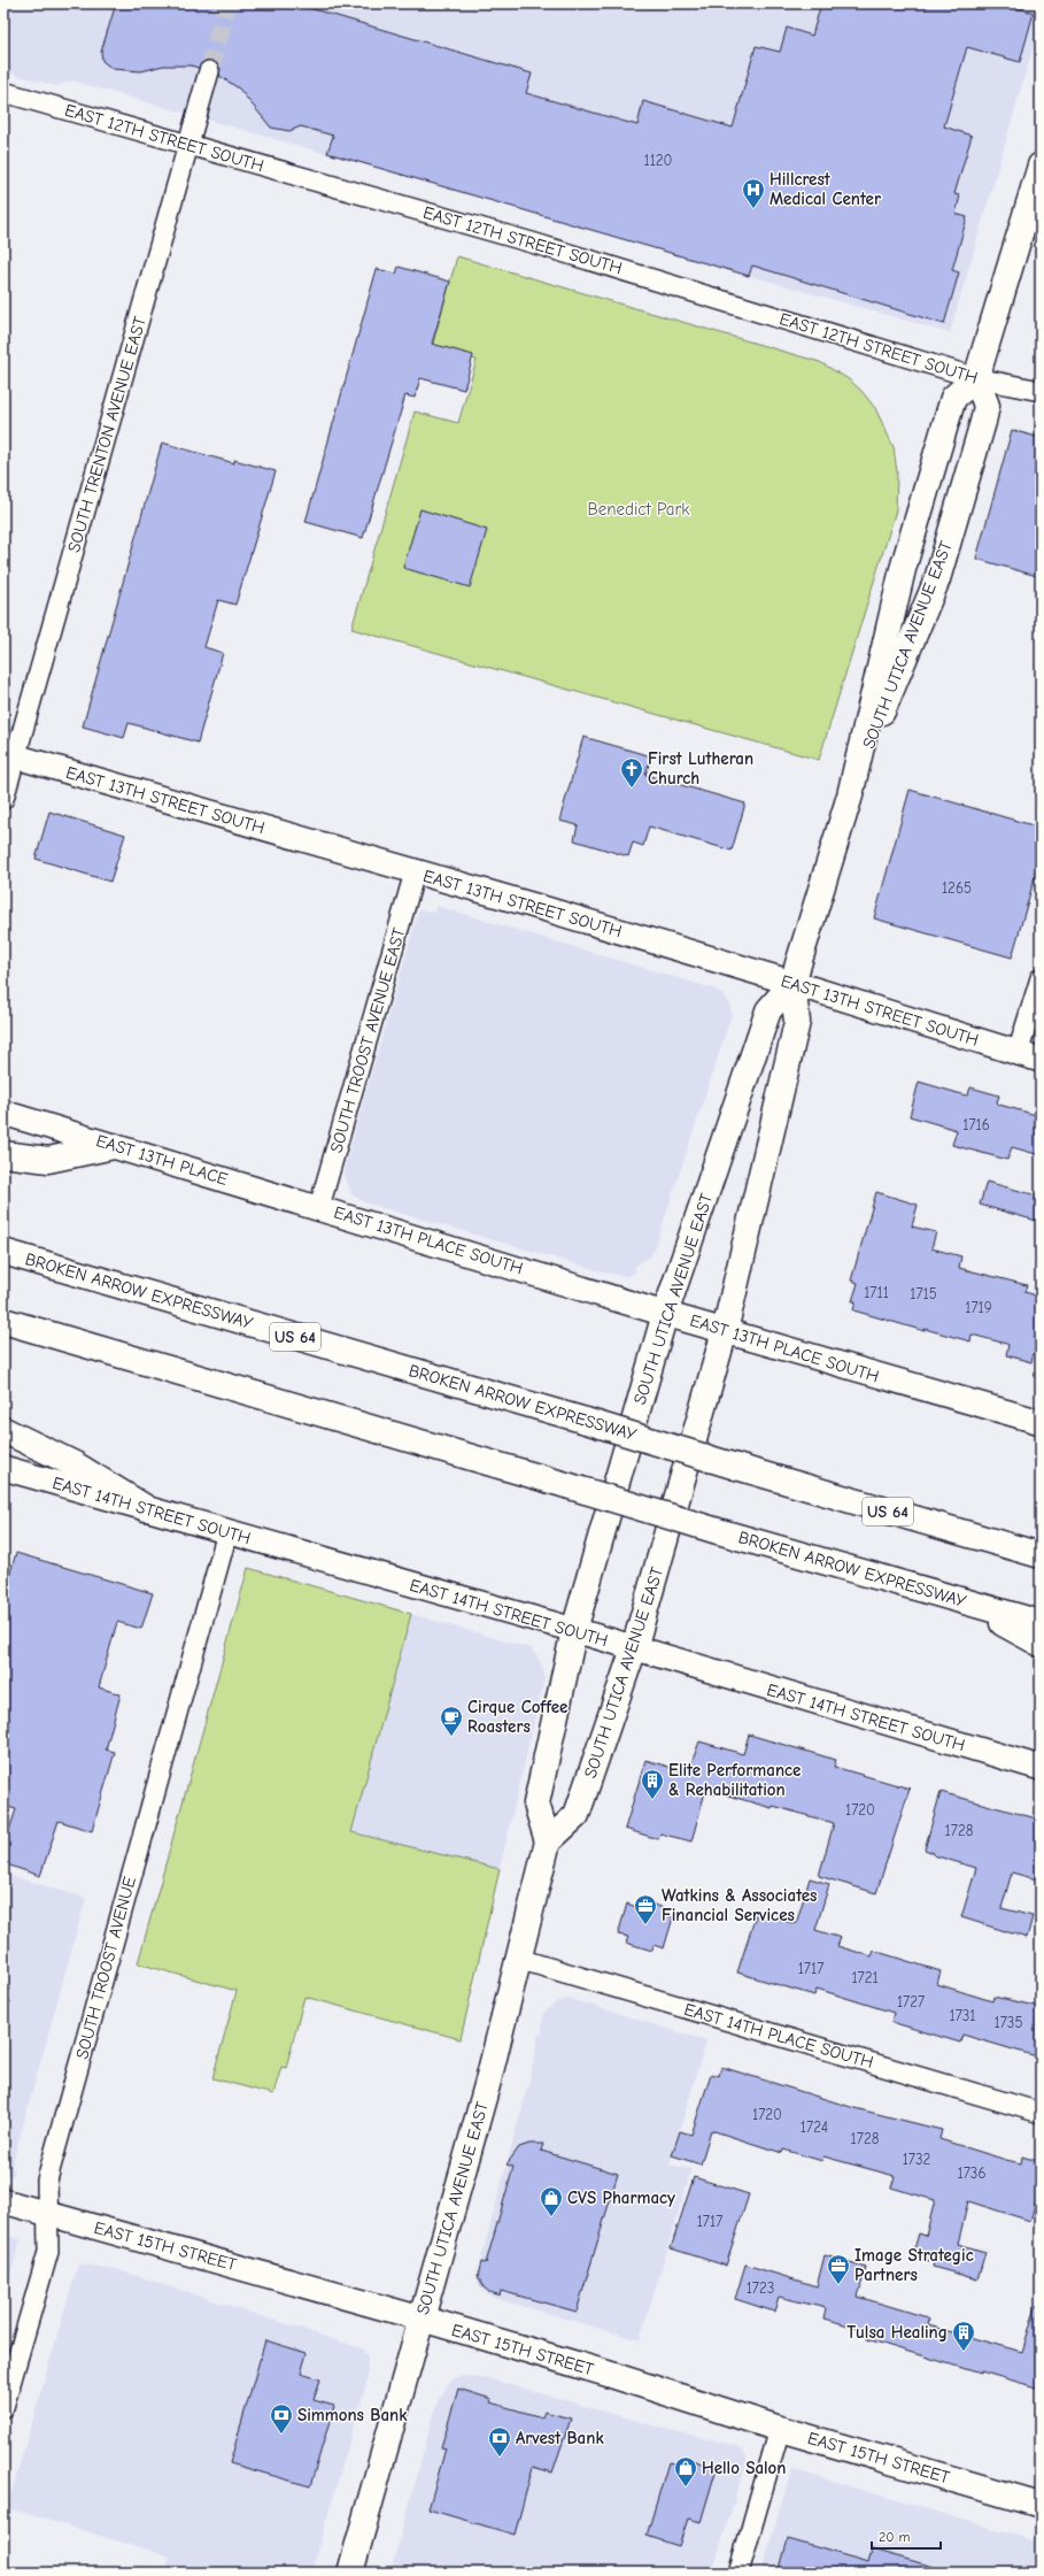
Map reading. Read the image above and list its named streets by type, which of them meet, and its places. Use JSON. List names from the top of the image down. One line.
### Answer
{"streets":{"main road":["SOUTH UTICA AVENUE EAST","BROKEN ARROW EXPRESSWAY","US 64","EAST 15TH STREET"],"street":["EAST 12TH STREET SOUTH","SOUTH TRENTON AVENUE EAST","EAST 13TH STREET SOUTH","SOUTH TROOST AVENUE EAST","EAST 13TH PLACE","EAST 13TH PLACE SOUTH","EAST 14TH STREET SOUTH","SOUTH TROOST AVENUE","EAST 14TH PLACE SOUTH"]},"crossings":[["EAST 12TH STREET SOUTH","SOUTH TRENTON AVENUE EAST"],["EAST 12TH STREET SOUTH","SOUTH UTICA AVENUE EAST"],["SOUTH TRENTON AVENUE EAST","EAST 13TH STREET SOUTH"],["SOUTH UTICA AVENUE EAST","EAST 13TH STREET SOUTH"],["SOUTH UTICA AVENUE EAST","EAST 13TH PLACE SOUTH"],["SOUTH UTICA AVENUE EAST","EAST 14TH STREET SOUTH"],["SOUTH UTICA AVENUE EAST","EAST 14TH PLACE SOUTH"],["SOUTH UTICA AVENUE EAST","EAST 15TH STREET"],["EAST 13TH STREET SOUTH","SOUTH TROOST AVENUE EAST"],["SOUTH TROOST AVENUE EAST","EAST 13TH PLACE"],["SOUTH TROOST AVENUE EAST","EAST 13TH PLACE SOUTH"],["EAST 13TH PLACE","EAST 13TH PLACE SOUTH"],["EAST 14TH STREET SOUTH","SOUTH TROOST AVENUE"],["SOUTH TROOST AVENUE","EAST 15TH STREET"]],"parks":["Benedict Park"],"places":{"hospital":["Hillcrest Medical Center"],"church":["First Lutheran Church"],"cafe":["Cirque Coffee Roasters"],"building":["Elite Performance & Rehabilitation","Tulsa Healing"],"office":["Watkins & Associates Financial Services","Image Strategic Partners"],"shop":["CVS Pharmacy","Hello Salon"],"bank":["Simmons Bank","Arvest Bank"]},"house_numbers":["1120","1265","1716","1711","1715","1719","1720","1728","1717","1721","1727","1731","1735","1720","1724","1728","1732","1736","1717","1723"],"scale_bar":"20 m"}
